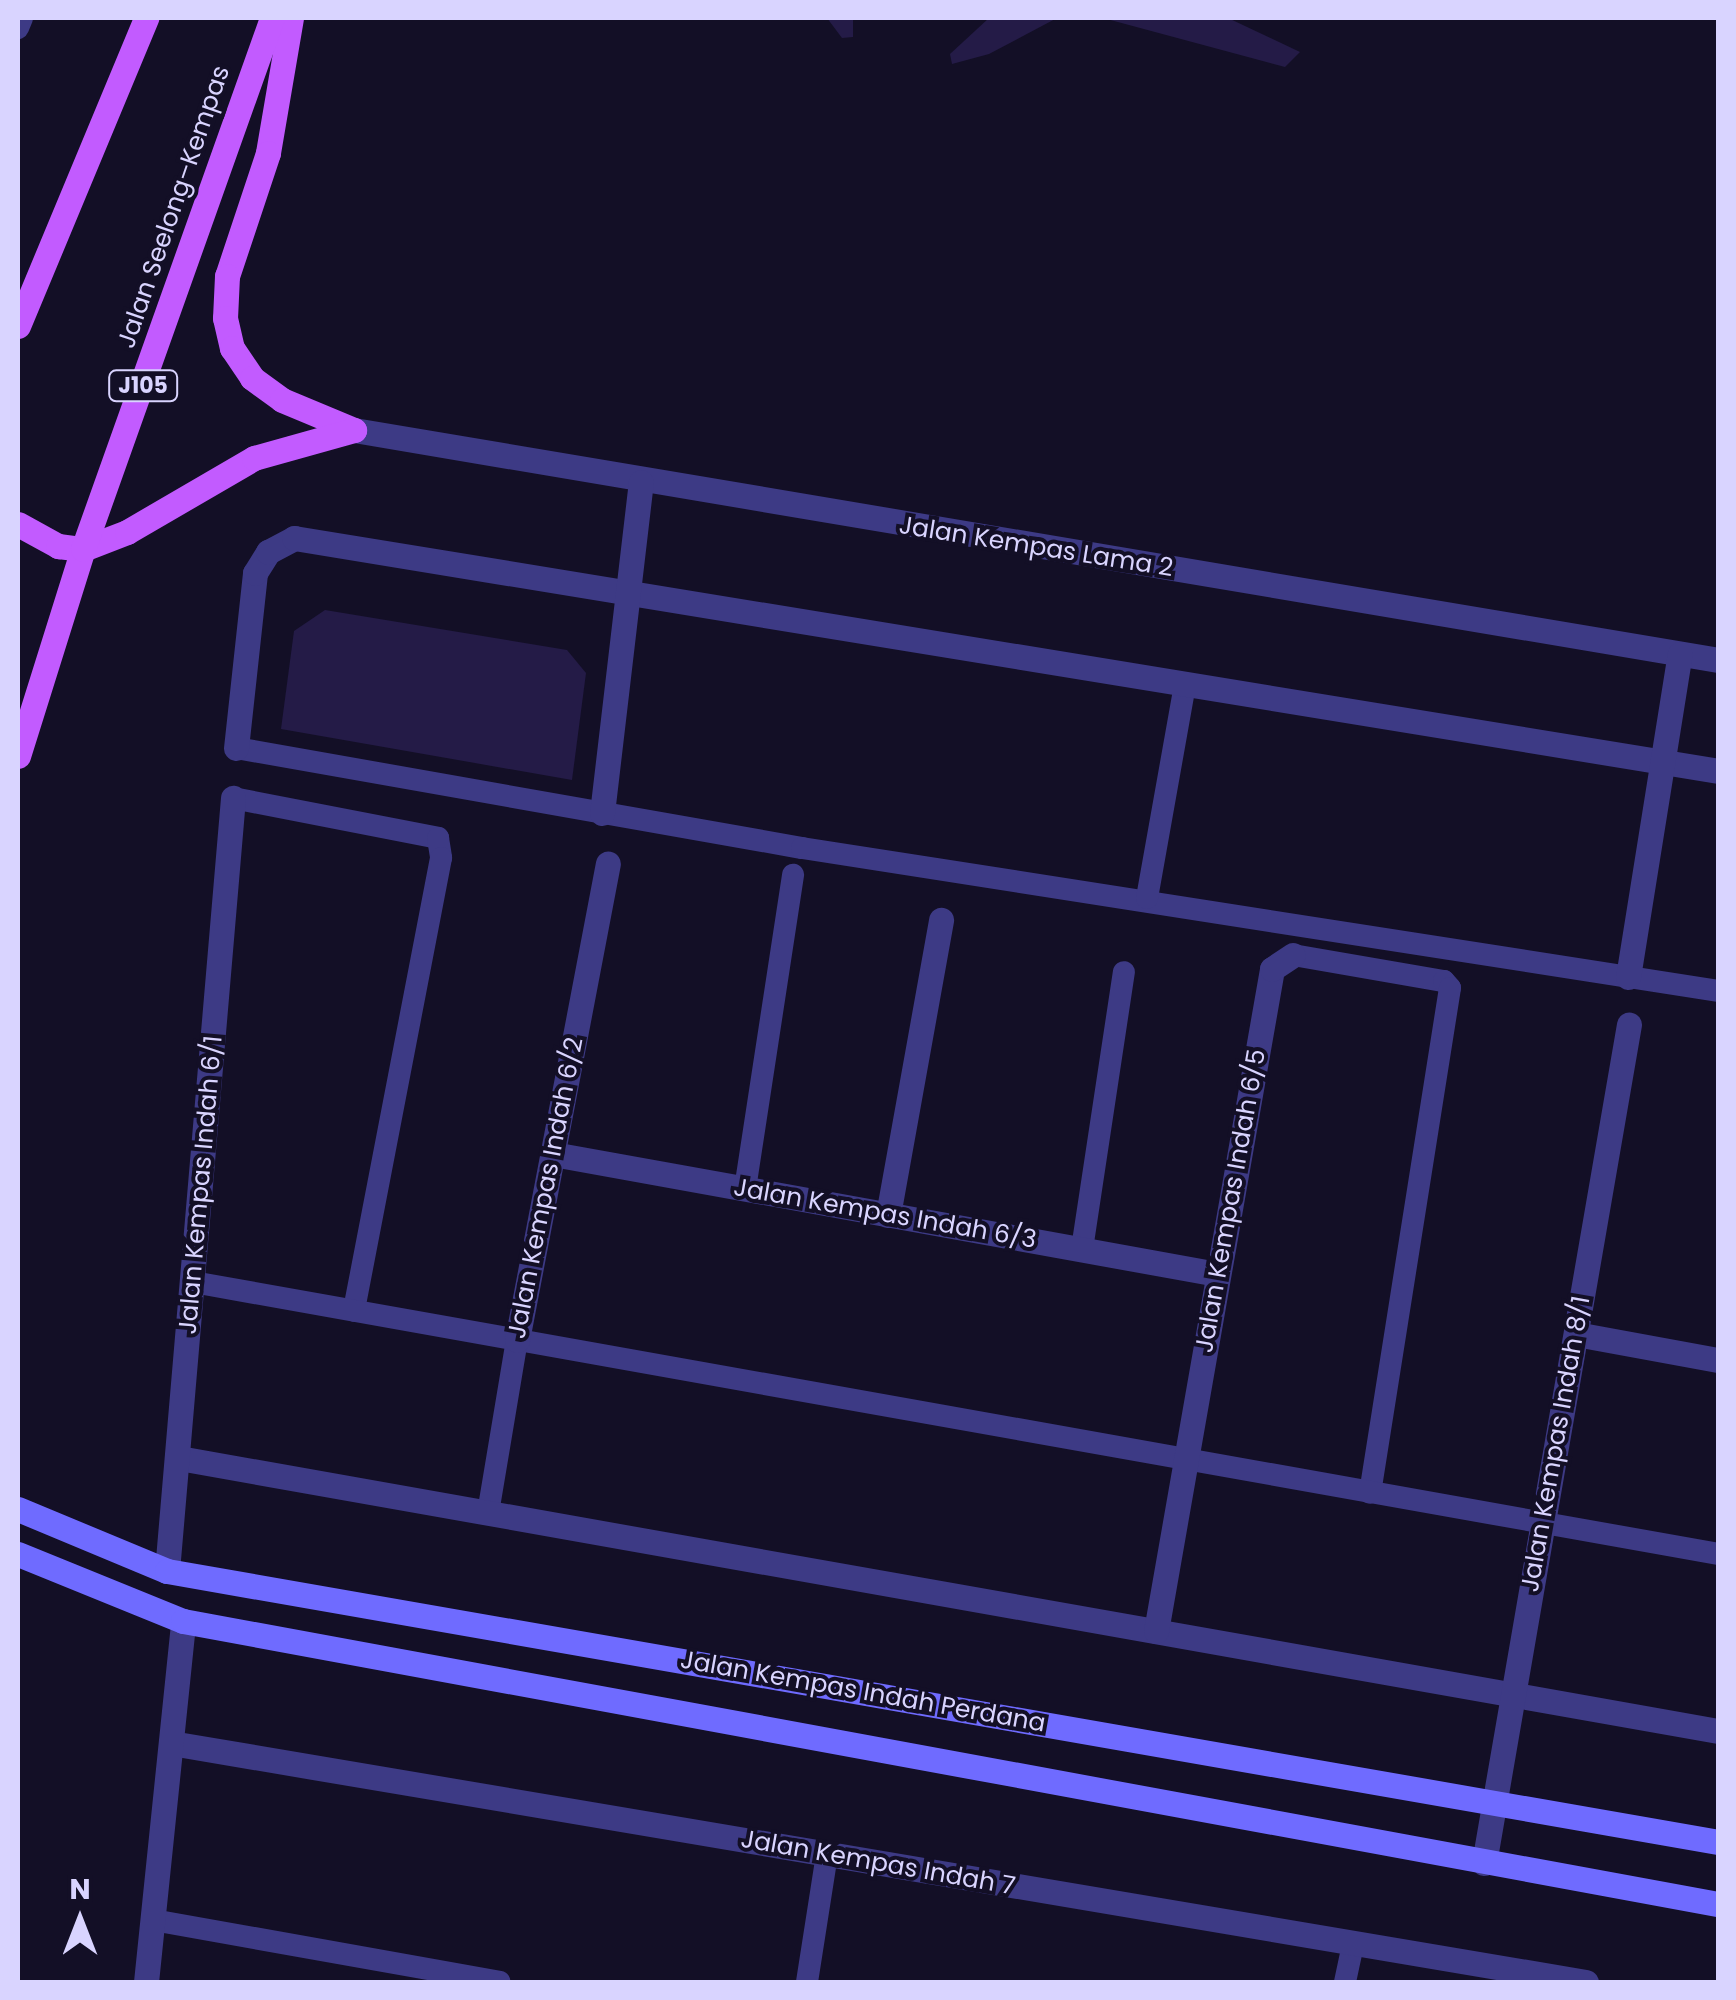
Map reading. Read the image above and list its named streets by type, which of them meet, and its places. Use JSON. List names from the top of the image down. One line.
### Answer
{"streets":{"main road":["Jalan Seelong–Kempas","J105"],"street":["Jalan Kempas Lama 2","Jalan Kempas Indah 6/1","Jalan Kempas Indah 6/2","Jalan Kempas Indah 6/5","Jalan Kempas Indah 6/3","Jalan Kempas Indah 8/1","Jalan Kempas Indah Perdana","Jalan Kempas Indah 7"]},"crossings":[["Jalan Kempas Indah 6/1","Jalan Kempas Indah Perdana"],["Jalan Kempas Indah 6/2","Jalan Kempas Indah 6/3"],["Jalan Kempas Indah 6/5","Jalan Kempas Indah 6/3"],["Jalan Kempas Indah 8/1","Jalan Kempas Indah Perdana"]],"north":"top"}
